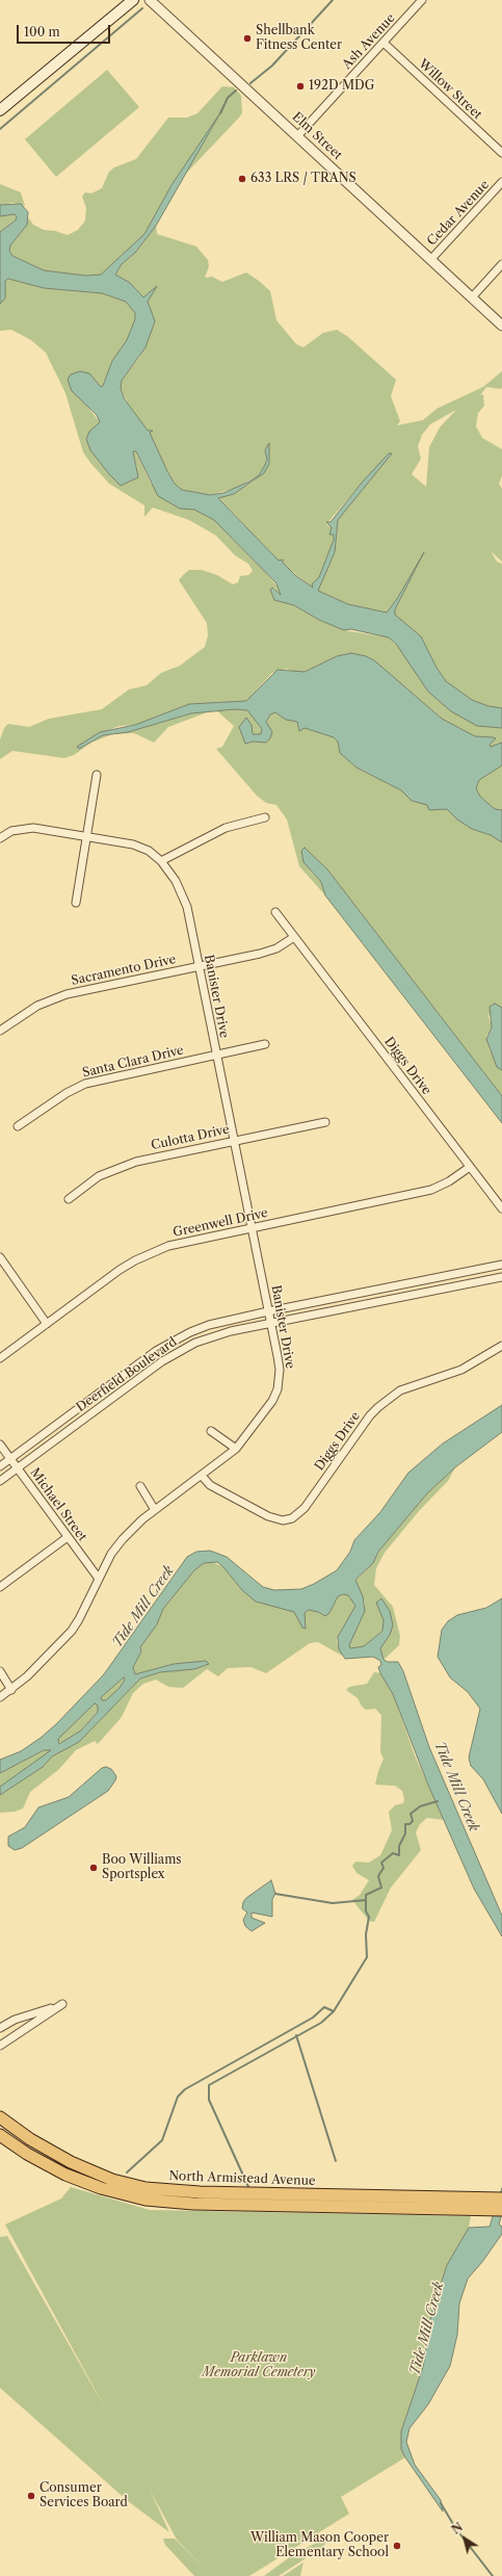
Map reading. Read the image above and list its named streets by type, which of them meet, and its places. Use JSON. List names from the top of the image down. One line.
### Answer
{"streets":{"main road":["North Armistead Avenue"],"street":["Ash Avenue","Willow Street","Elm Street","Cedar Avenue","Sacramento Drive","Banister Drive","Santa Clara Drive","Diggs Drive","Culotta Drive","Greenwell Drive","Deerfield Boulevard","Michael Street"]},"crossings":[["Ash Avenue","Willow Street"],["Ash Avenue","Elm Street"],["Elm Street","Cedar Avenue"],["Sacramento Drive","Banister Drive"],["Sacramento Drive","Diggs Drive"],["Banister Drive","Santa Clara Drive"],["Banister Drive","Diggs Drive"],["Banister Drive","Culotta Drive"],["Banister Drive","Greenwell Drive"],["Banister Drive","Deerfield Boulevard"],["Banister Drive","Michael Street"],["Diggs Drive","Greenwell Drive"],["Deerfield Boulevard","Michael Street"]],"water":["Tide Mill Creek"],"parks":["Parklawn Memorial Cemetery"],"places":["Shellbank Fitness Center","192D MDG","633 LRS / TRANS","Boo Williams Sportsplex","Consumer Services Board","William Mason Cooper Elementary School"],"scale_bar":"100 m","north":"top left"}
